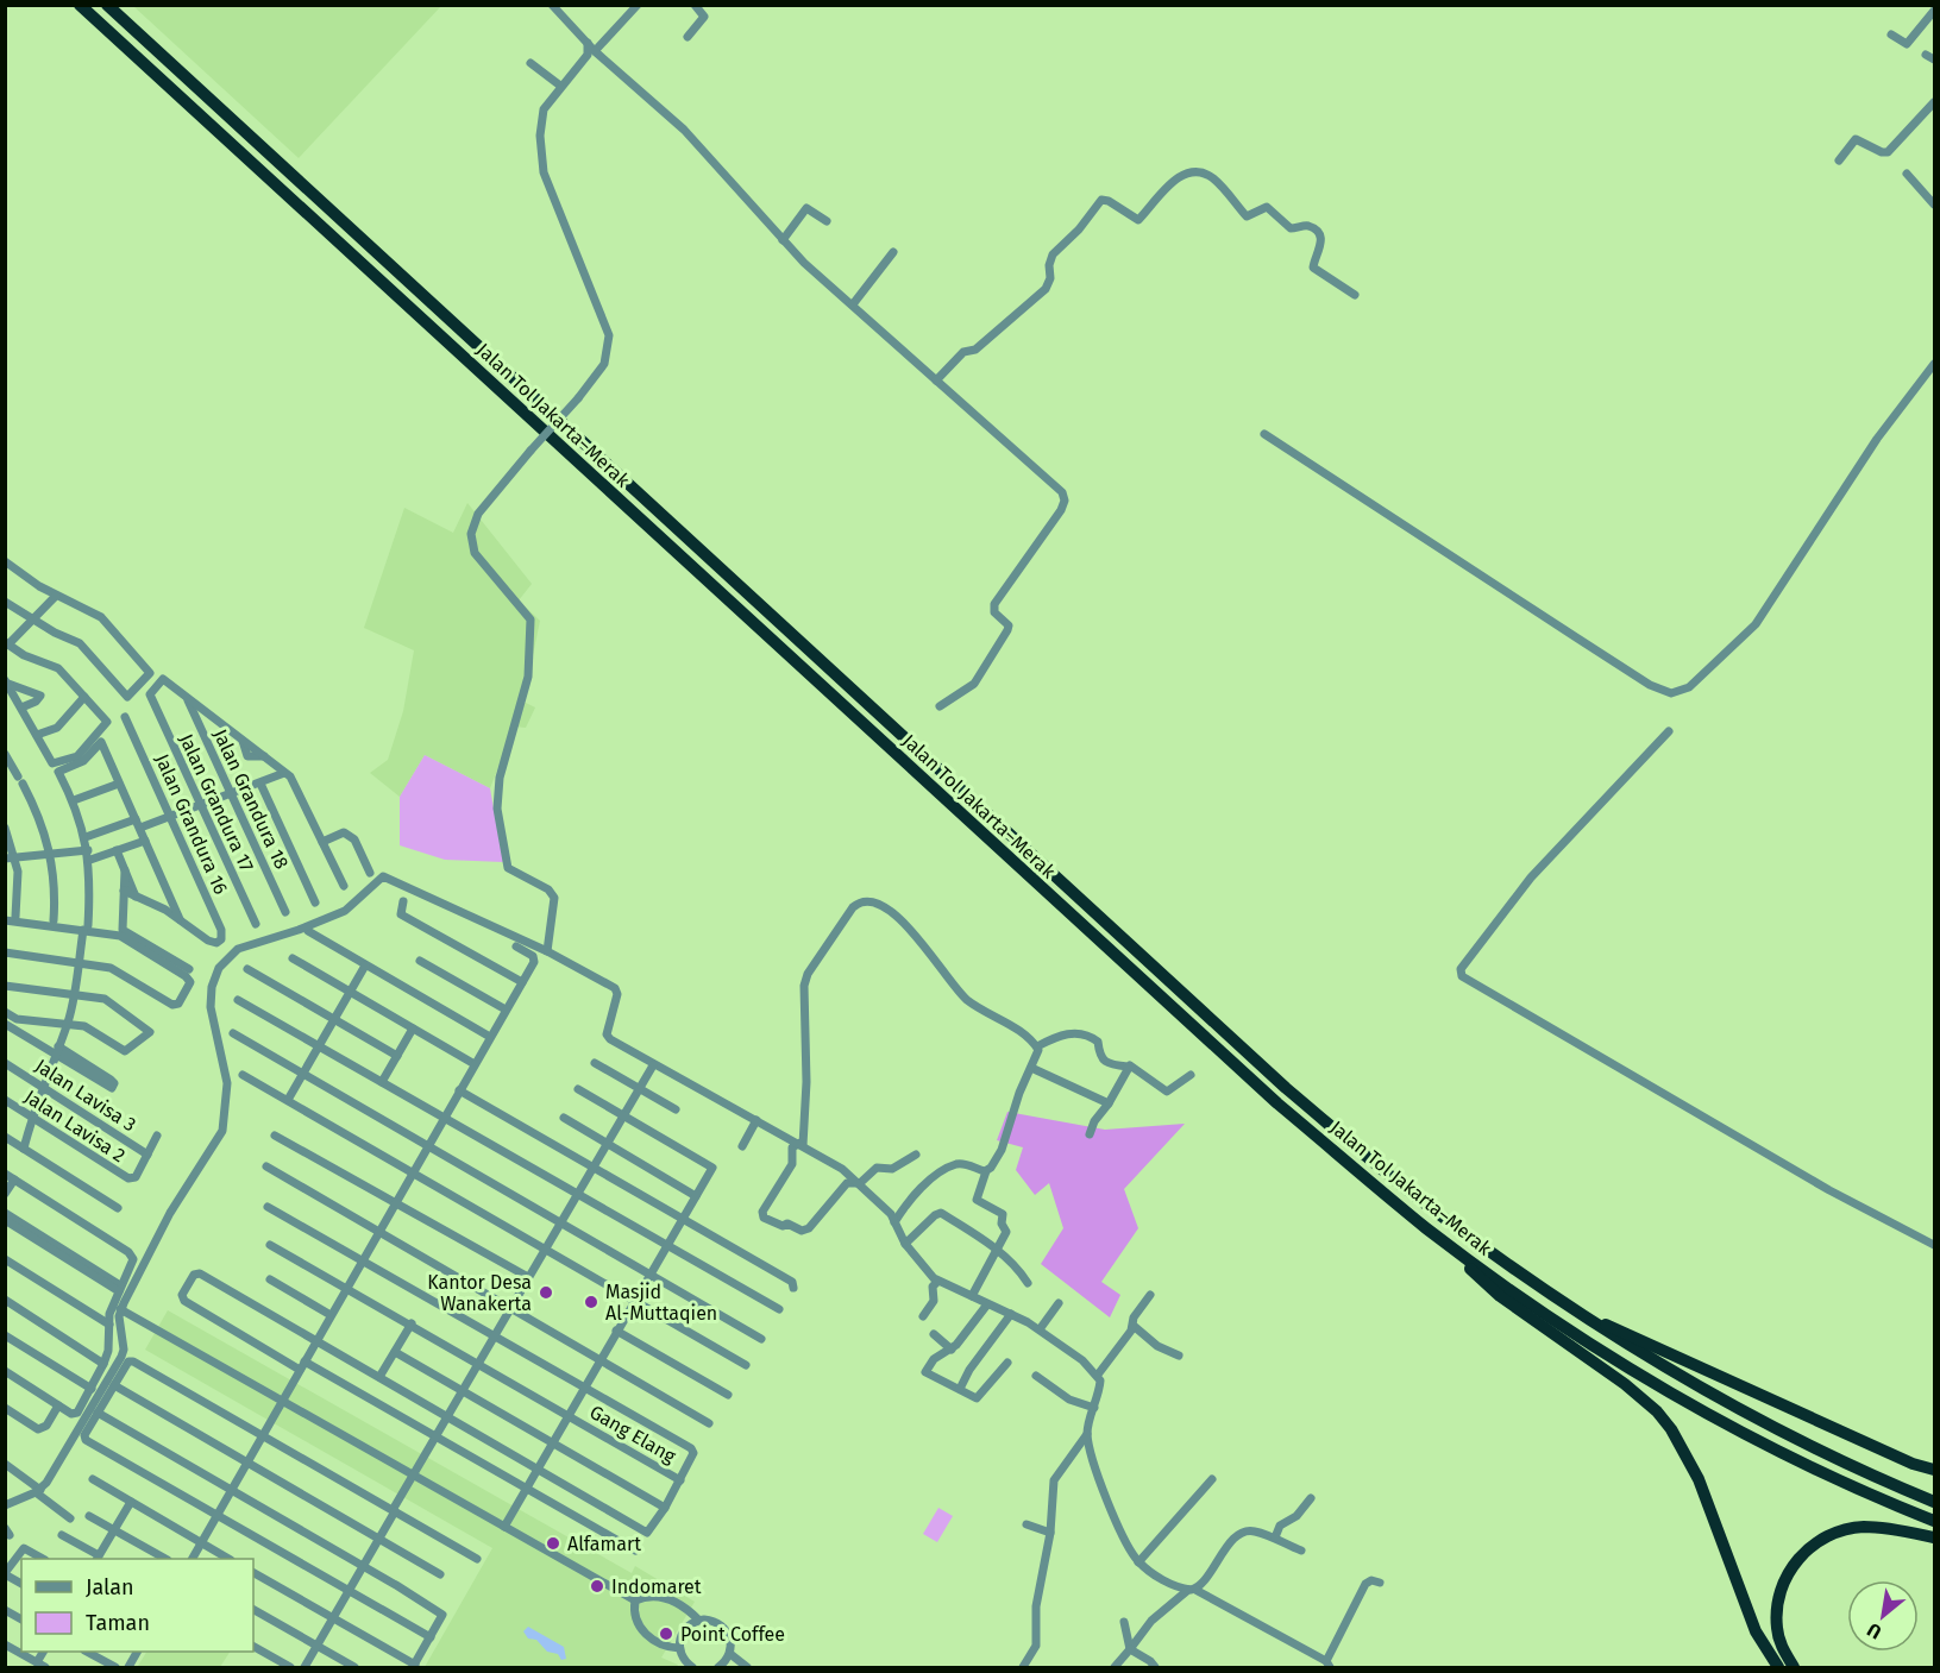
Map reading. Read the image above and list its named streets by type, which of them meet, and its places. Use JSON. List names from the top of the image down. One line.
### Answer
{"streets":{"highway":["Jalan Tol Jakarta–Merak"],"street":["Jalan Grandura 18","Jalan Grandura 17","Jalan Grandura 16","Jalan Lavisa 3","Jalan Lavisa 2","Gang Elang"]},"crossings":[["Jalan Grandura 18","Jalan Grandura 17"],["Jalan Lavisa 3","Jalan Lavisa 2"]],"places":["Kantor Desa Wanakerta","Masjid Al-Muttaqien","Alfamart","Indomaret","Point Coffee"],"legend":["Jalan","Taman"],"north":"bottom left"}
